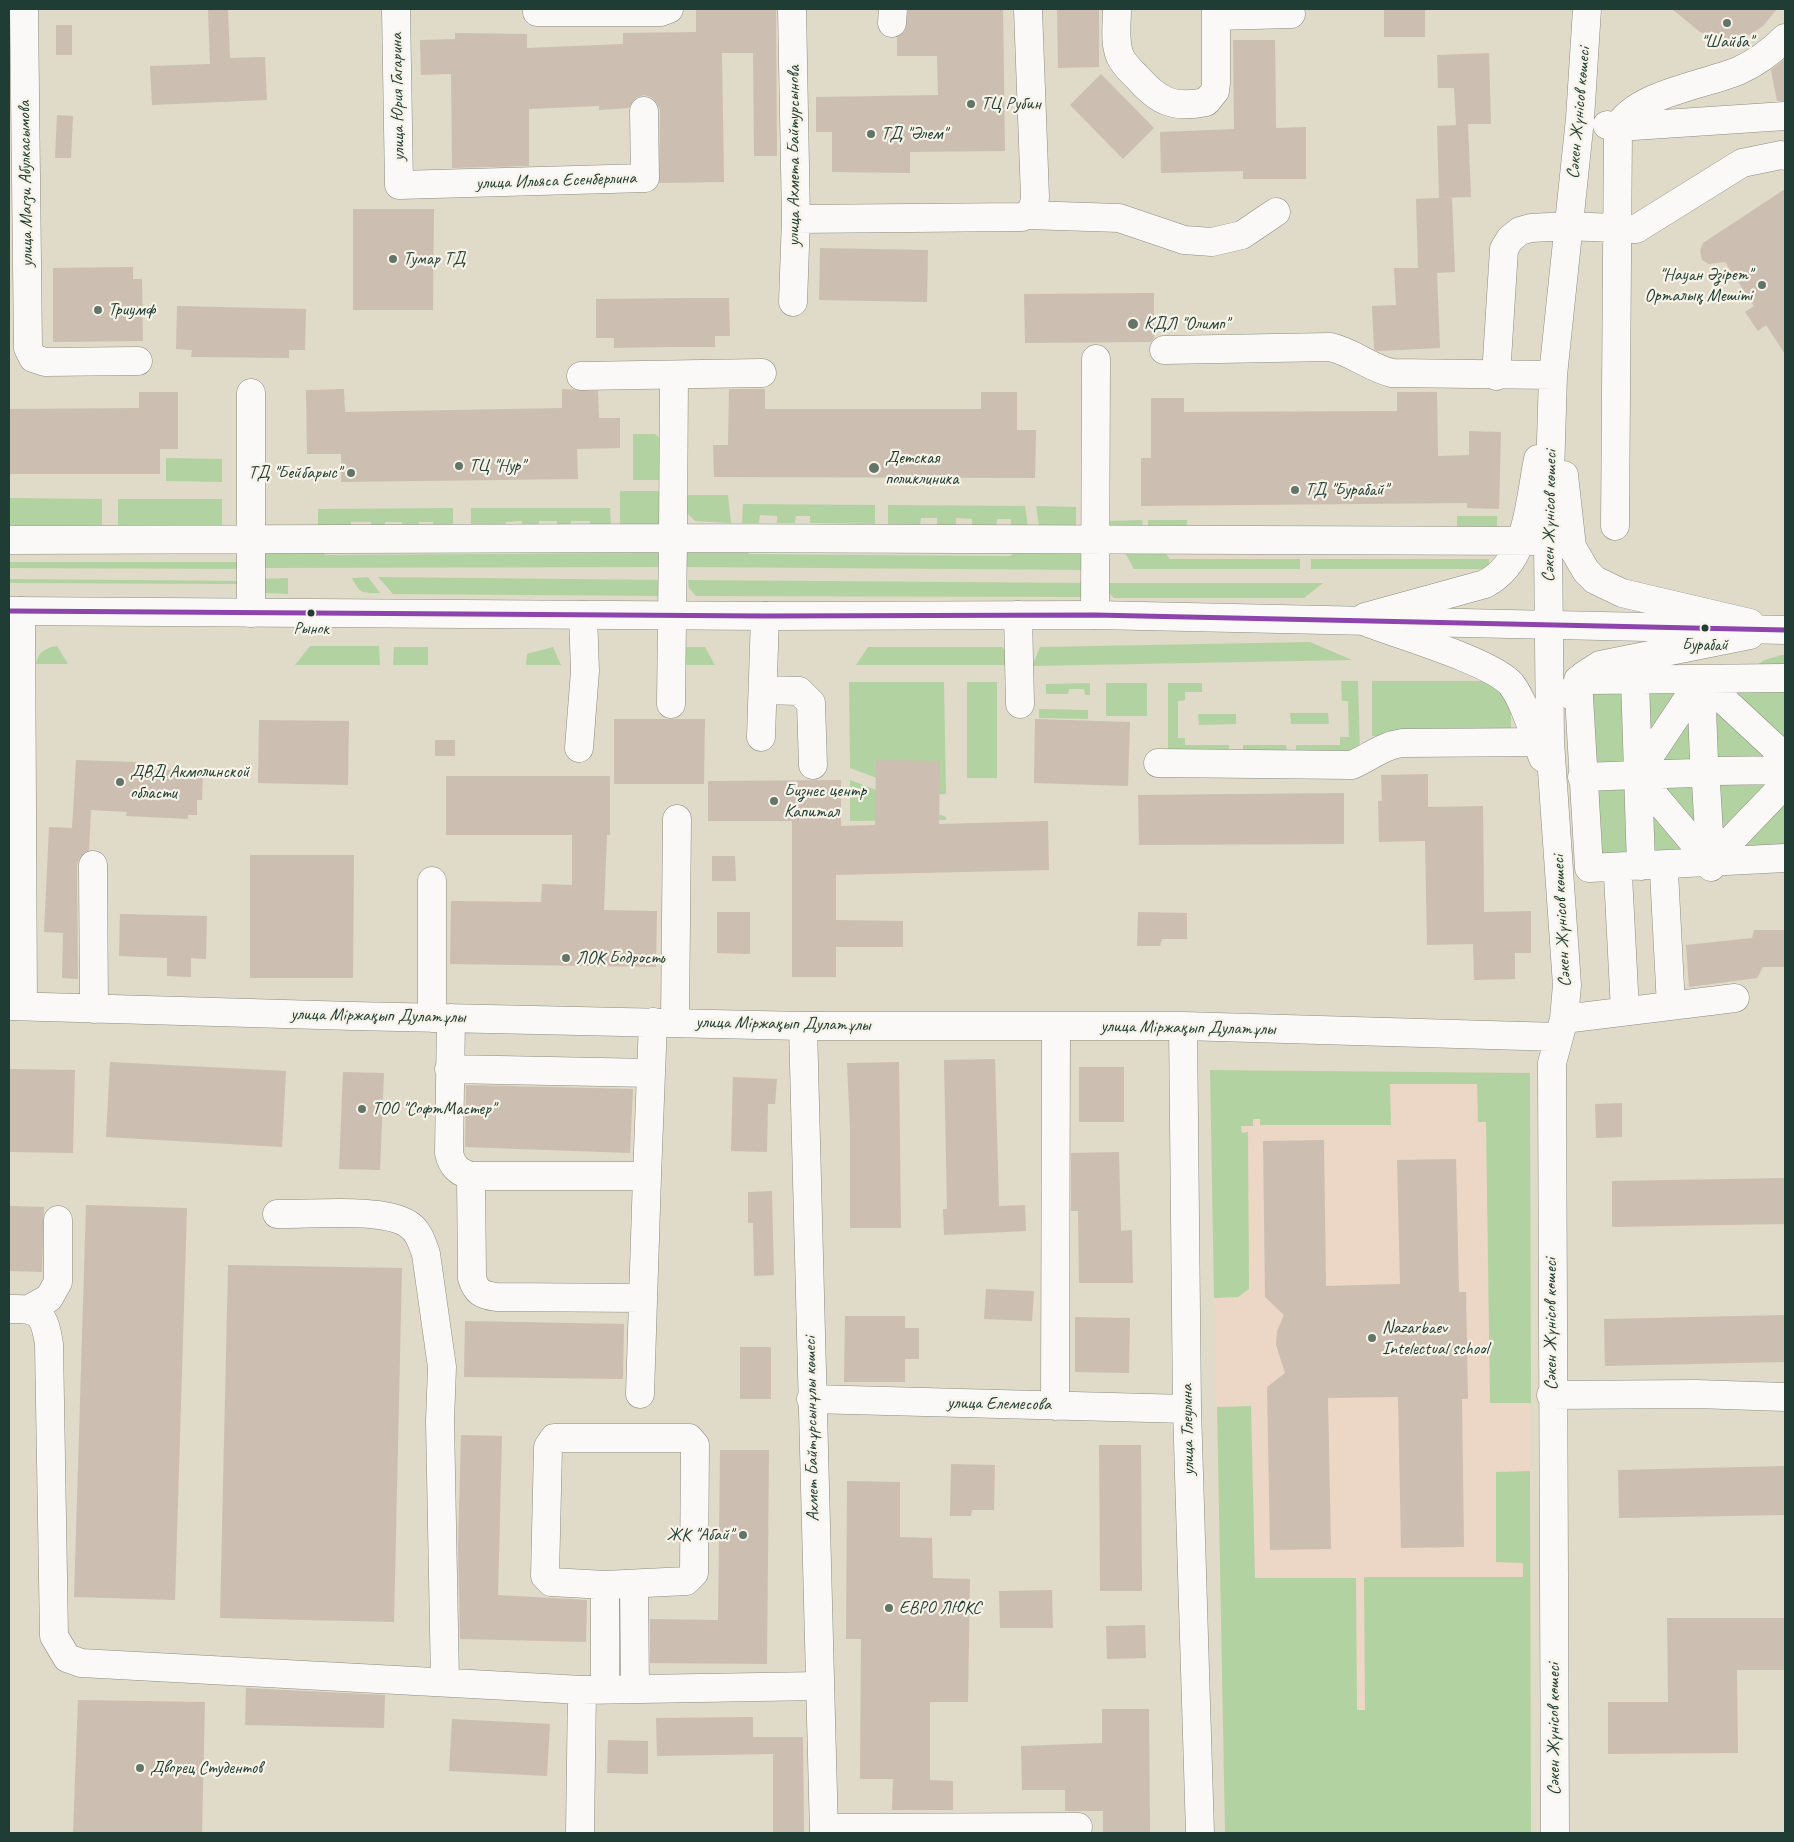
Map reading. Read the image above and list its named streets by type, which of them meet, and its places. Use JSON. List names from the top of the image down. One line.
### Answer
{"streets":{"main road":["улица Юрия Гагарина","Сәкен Жүнісов көшесі","улица Ахмета Байтурсынова","улица Ильяса Есенберлина","улица Магзи Абулкасымова","улица Міржақып Дулатұлы","улица Елемесова","Ахмет Байтұрсынұлы көшесі","улица Тлеулина"]},"crossings":[["улица Юрия Гагарина","улица Ильяса Есенберлина"],["Сәкен Жүнісов көшесі","улица Міржақып Дулатұлы"],["улица Міржақып Дулатұлы","Ахмет Байтұрсынұлы көшесі"],["улица Міржақып Дулатұлы","улица Тлеулина"],["улица Елемесова","Ахмет Байтұрсынұлы көшесі"],["улица Елемесова","улица Тлеулина"]],"places":["\"Шайба\"","ТЦ Рубин","ТД \"Әлем\"","Тумар ТД","\"Науан Әзірет\" Орталық Мешіті","Триумф","КДЛ \"Олимп\"","ТЦ \"Нур\"","Детская поликлиника","ТД \"Бейбарыс\"","ТД \"Бурабай\"","Рынок","Бурабай","ДВД Акмолинской области","Бизнес центр Капитал","ЛОК Бодрость","ТОО \"СофтМастер\"","Nazarbaev Intelectual school","ЖК \"Абай\"","ЕВРО ЛЮКС","Дворец Студентов"]}
